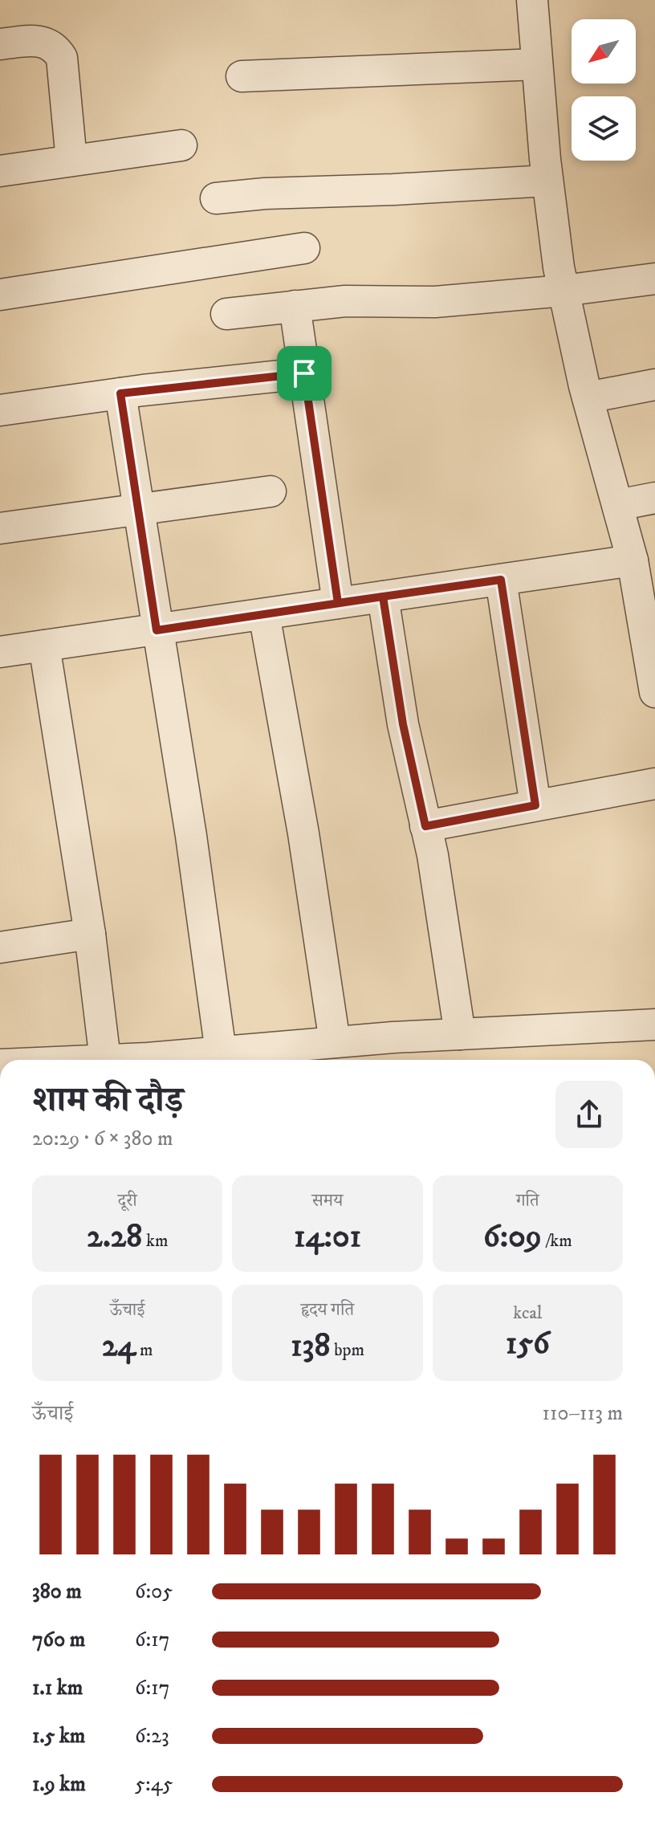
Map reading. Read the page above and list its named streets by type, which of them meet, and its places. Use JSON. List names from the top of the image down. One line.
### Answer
{"north":"bottom left","page":{"heading":["शाम की दौड़","20:29 · 6 × 380 m"],"stats":[["दूरी","2.28 km"],["समय","14:01"],["गति","6:09 /km"],["ऊँचाई","24 m"],["हृदय गति","138 bpm"],["kcal","156"]],"chart":["ऊँचाई","110–113 m"],"list":[{"name":"380 m","note":"6:05"},{"name":"760 m","note":"6:17"},{"name":"1.1 km","note":"6:17"},{"name":"1.5 km","note":"6:23"},{"name":"1.9 km","note":"5:45"}]}}
